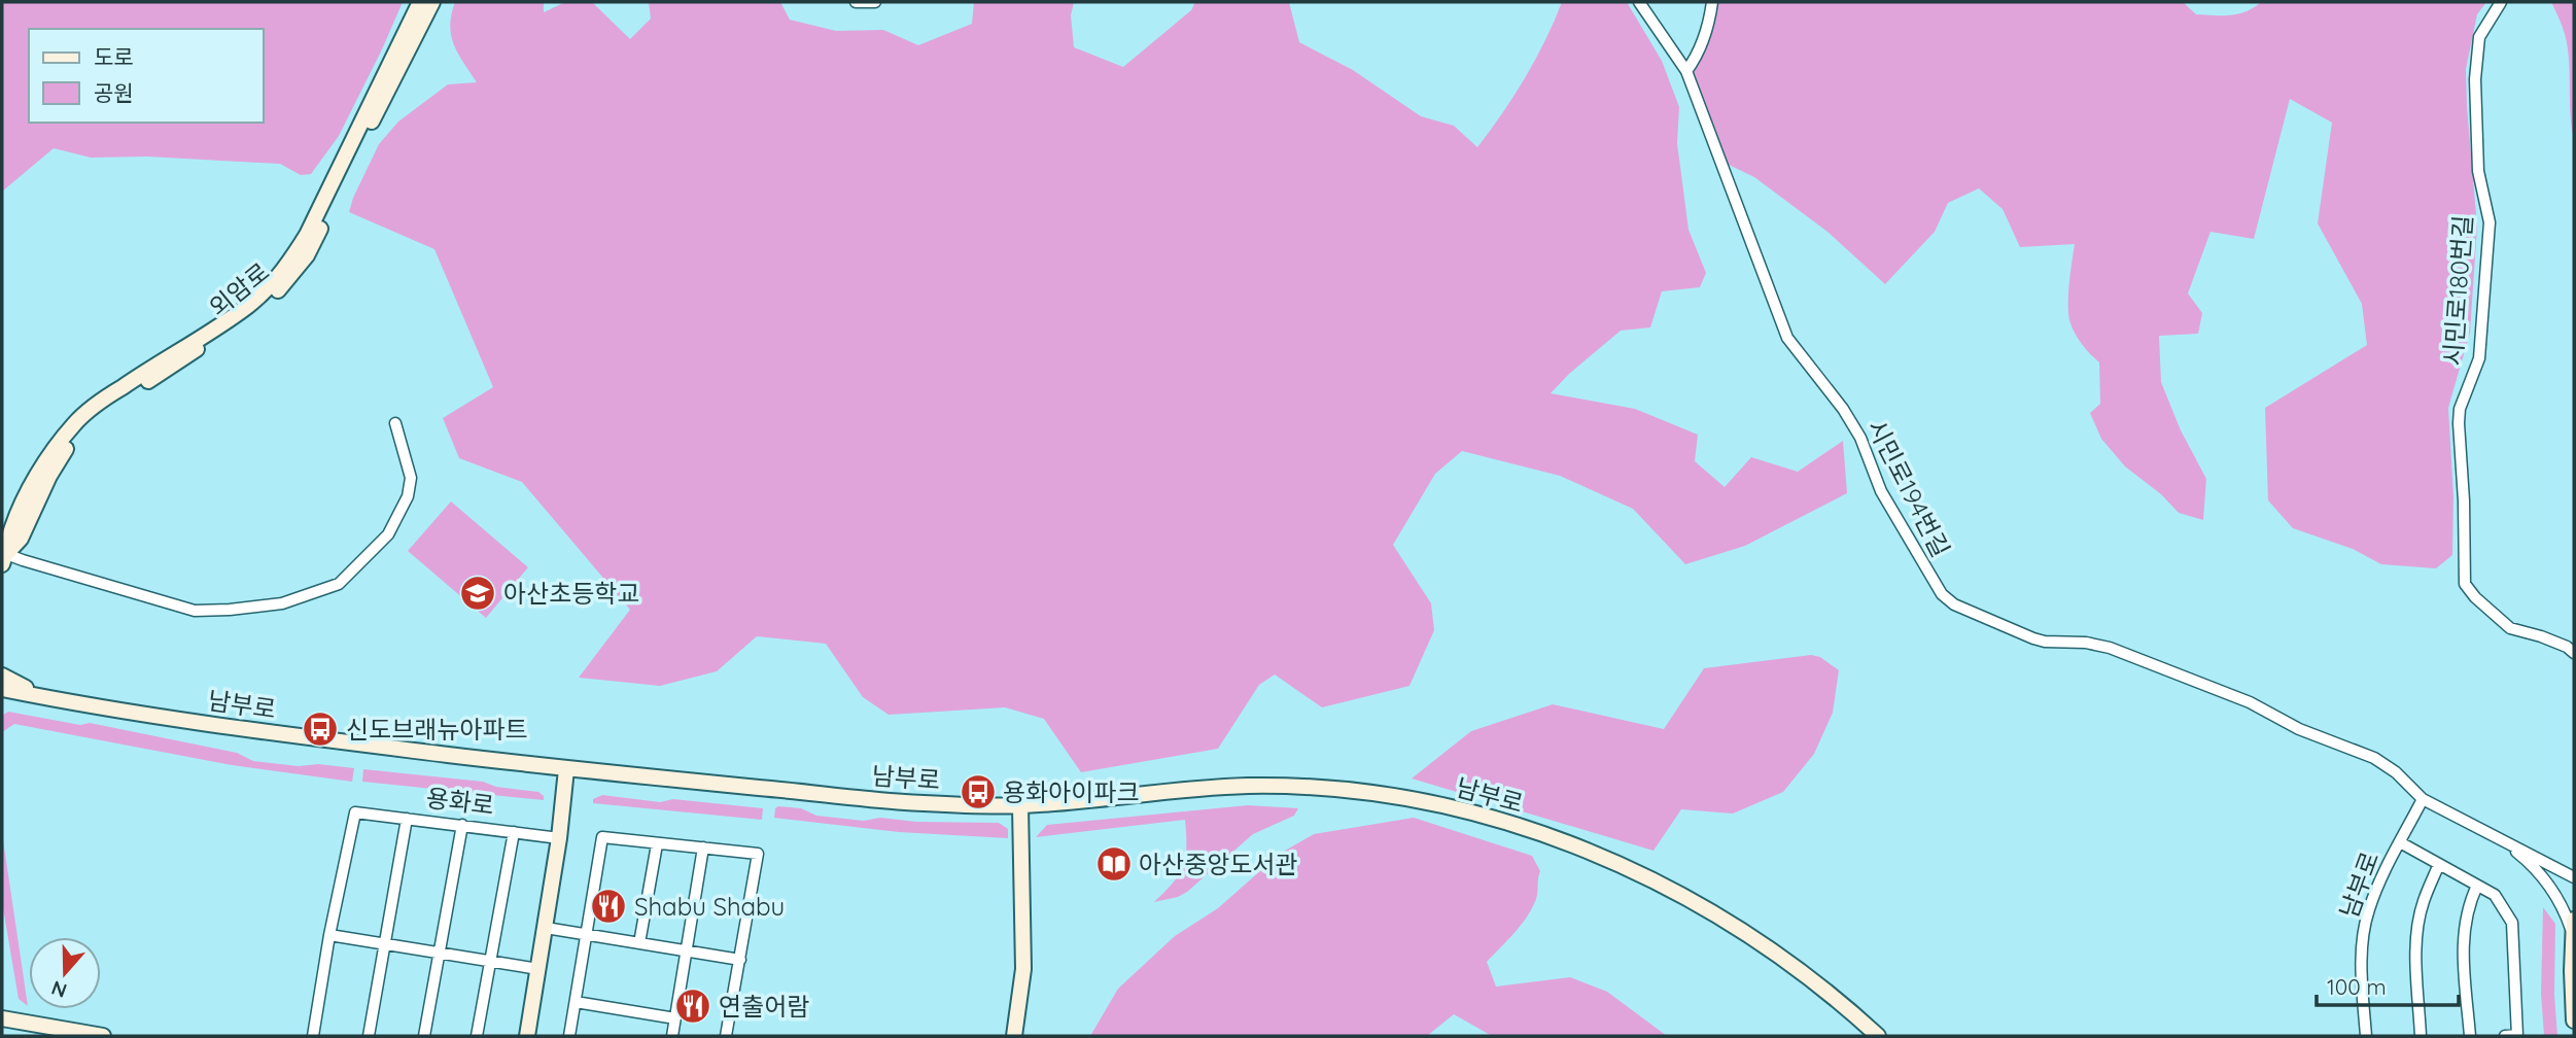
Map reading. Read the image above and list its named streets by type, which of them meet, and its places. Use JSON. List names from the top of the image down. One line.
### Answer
{"streets":{"street":["외암로","시민로180번길","시민로194번길","남부로","용화로"]},"crossings":[["시민로194번길","남부로"]],"places":{"school or university":["아산초등학교"],"bus stop":["신도브래뉴아파트","용화아이파크"],"library":["아산중앙도서관"],"restaurant":["Shabu Shabu","연출어람"]},"legend":["도로","공원"],"scale_bar":"100 m","north":"bottom"}
